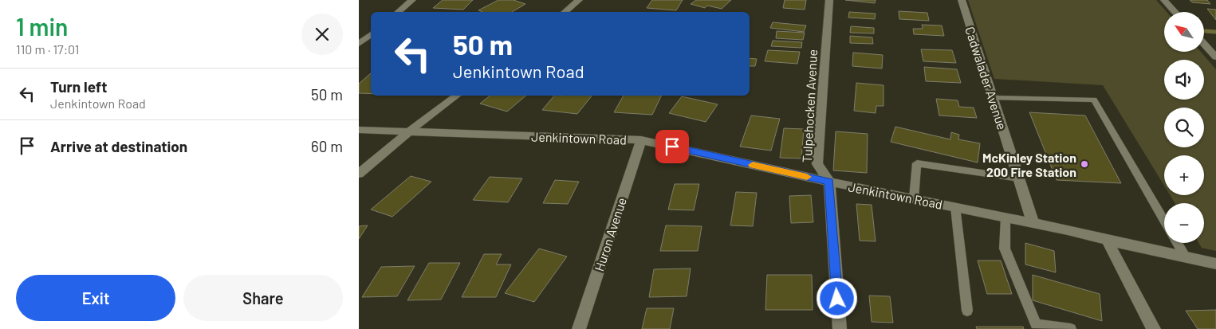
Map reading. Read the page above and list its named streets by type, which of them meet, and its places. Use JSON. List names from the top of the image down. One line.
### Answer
{"streets":{"street":["Cadwalader Avenue","Tulpehocken Avenue","Jenkintown Road","Huron Avenue"]},"crossings":[["Cadwalader Avenue","Jenkintown Road"],["Tulpehocken Avenue","Jenkintown Road"],["Jenkintown Road","Huron Avenue"]],"places":["McKinley Station 200 Fire Station"],"north":"top left","page":{"heading":["1 min","110 m · 17:01"],"map_buttons":["+","−"],"turn":["50 m","Jenkintown Road"],"list":[{"name":"Turn left","note":"Jenkintown Road","value":"50 m"},{"name":"Arrive at destination","value":"60 m"}],"buttons":["Exit","Share"]}}
